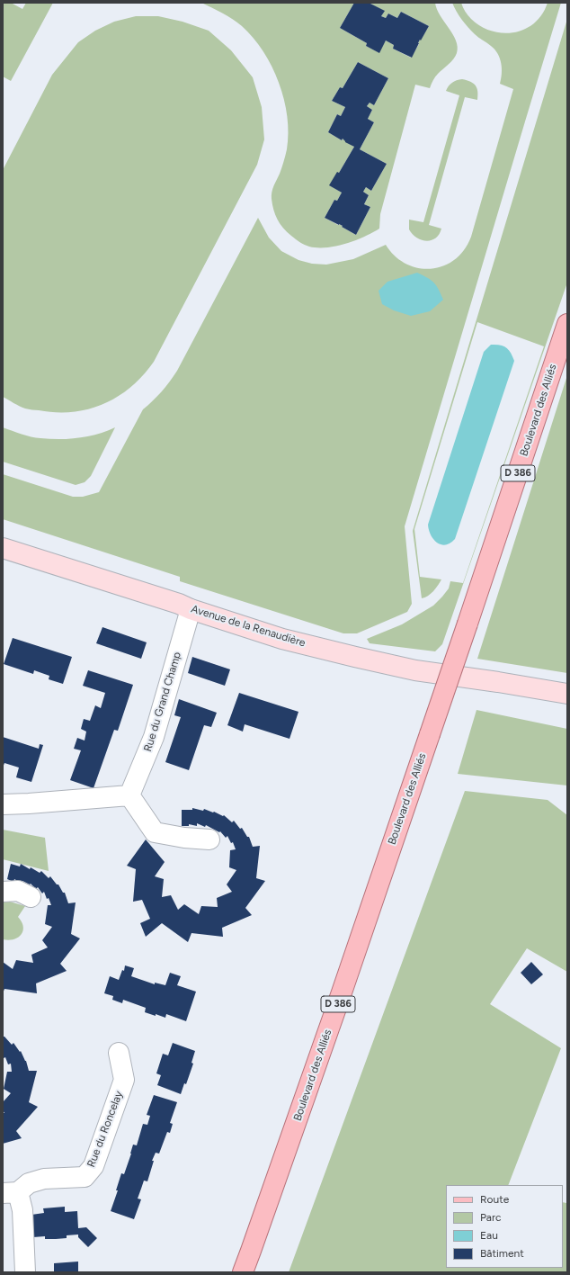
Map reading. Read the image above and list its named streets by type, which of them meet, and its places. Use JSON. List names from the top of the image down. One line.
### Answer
{"streets":{"main road":["Boulevard des Alliés","D 386"],"street":["Avenue de la Renaudière","Rue du Grand Champ","Rue du Roncelay"]},"crossings":[["Avenue de la Renaudière","Rue du Grand Champ"]],"legend":["Route","Parc","Eau","Bâtiment"]}
